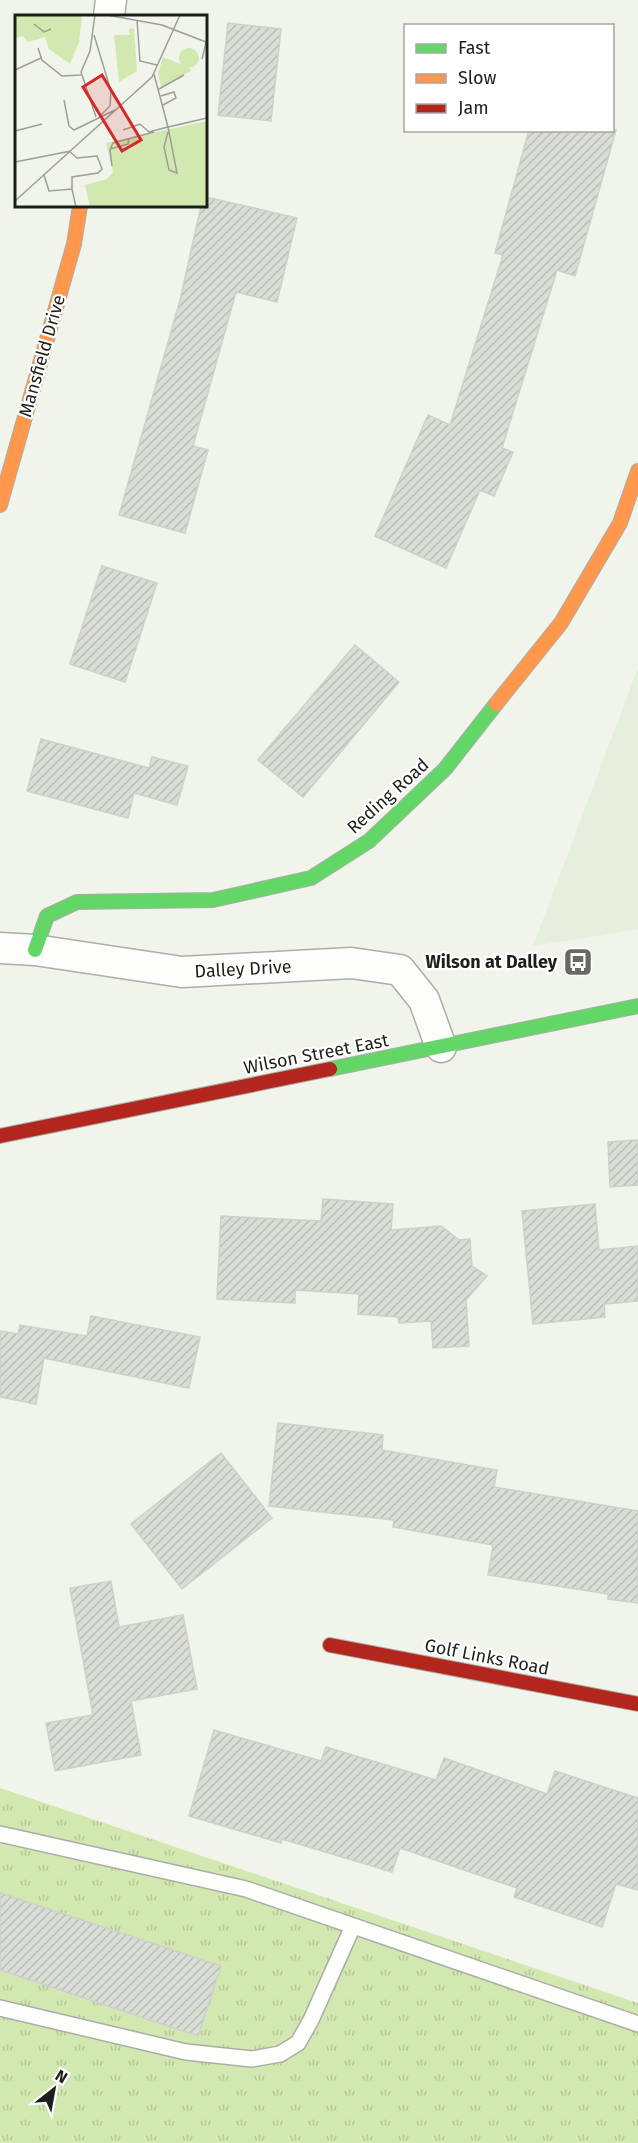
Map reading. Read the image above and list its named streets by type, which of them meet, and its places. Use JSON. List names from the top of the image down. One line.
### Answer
{"streets":{"street":["Mansfield Drive","Reding Road","Dalley Drive","Wilson Street East","Golf Links Road"]},"crossings":[["Reding Road","Dalley Drive"],["Dalley Drive","Wilson Street East"]],"places":{"bus stop":["Wilson at Dalley"]},"legend":["Fast","Slow","Jam"],"north":"top right"}
